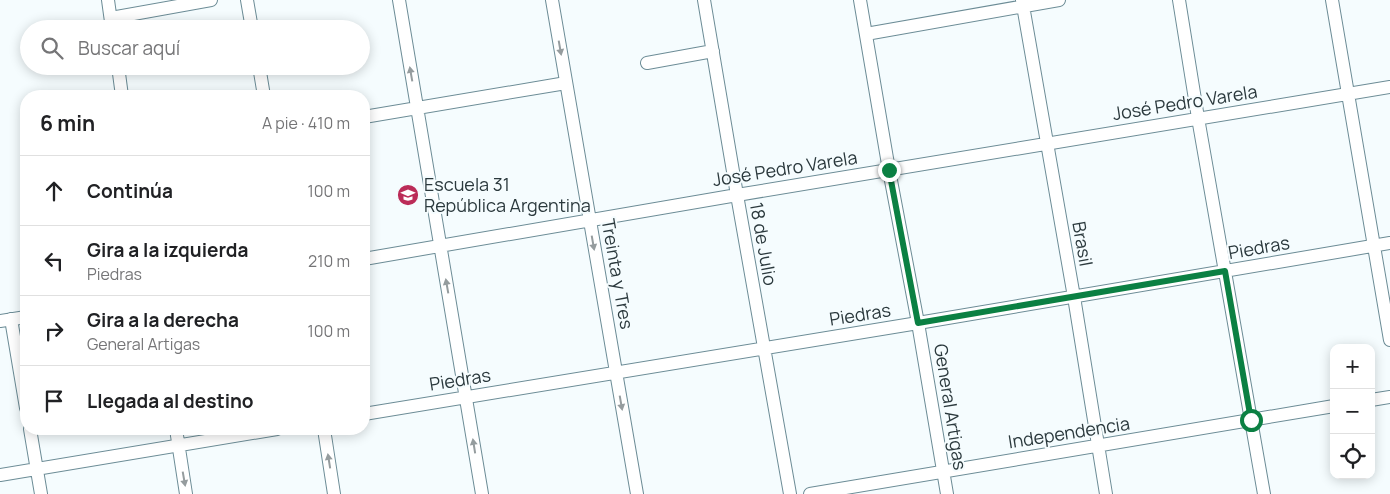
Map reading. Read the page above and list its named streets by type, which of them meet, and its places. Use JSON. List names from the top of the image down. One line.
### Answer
{"streets":{"street":["José Pedro Varela","18 de Julio","Brasil","Piedras","Treinta y Tres","General Artigas","Independencia"]},"crossings":[["José Pedro Varela","18 de Julio"],["José Pedro Varela","Brasil"],["José Pedro Varela","Treinta y Tres"],["José Pedro Varela","General Artigas"],["18 de Julio","Piedras"],["Brasil","Piedras"],["Brasil","Independencia"],["Piedras","Treinta y Tres"],["Piedras","General Artigas"],["General Artigas","Independencia"]],"one_way":["Treinta y Tres"],"places":{"school or university":["Escuela 31 República Argentina"]},"page":{"search":"Buscar aquí","heading":["6 min","A pie · 410 m"],"list":[["Continúa","100 m"],["Gira a la izquierda","Piedras","210 m"],["Gira a la derecha","General Artigas","100 m"],"Llegada al destino"],"map_buttons":["+","−"]}}
